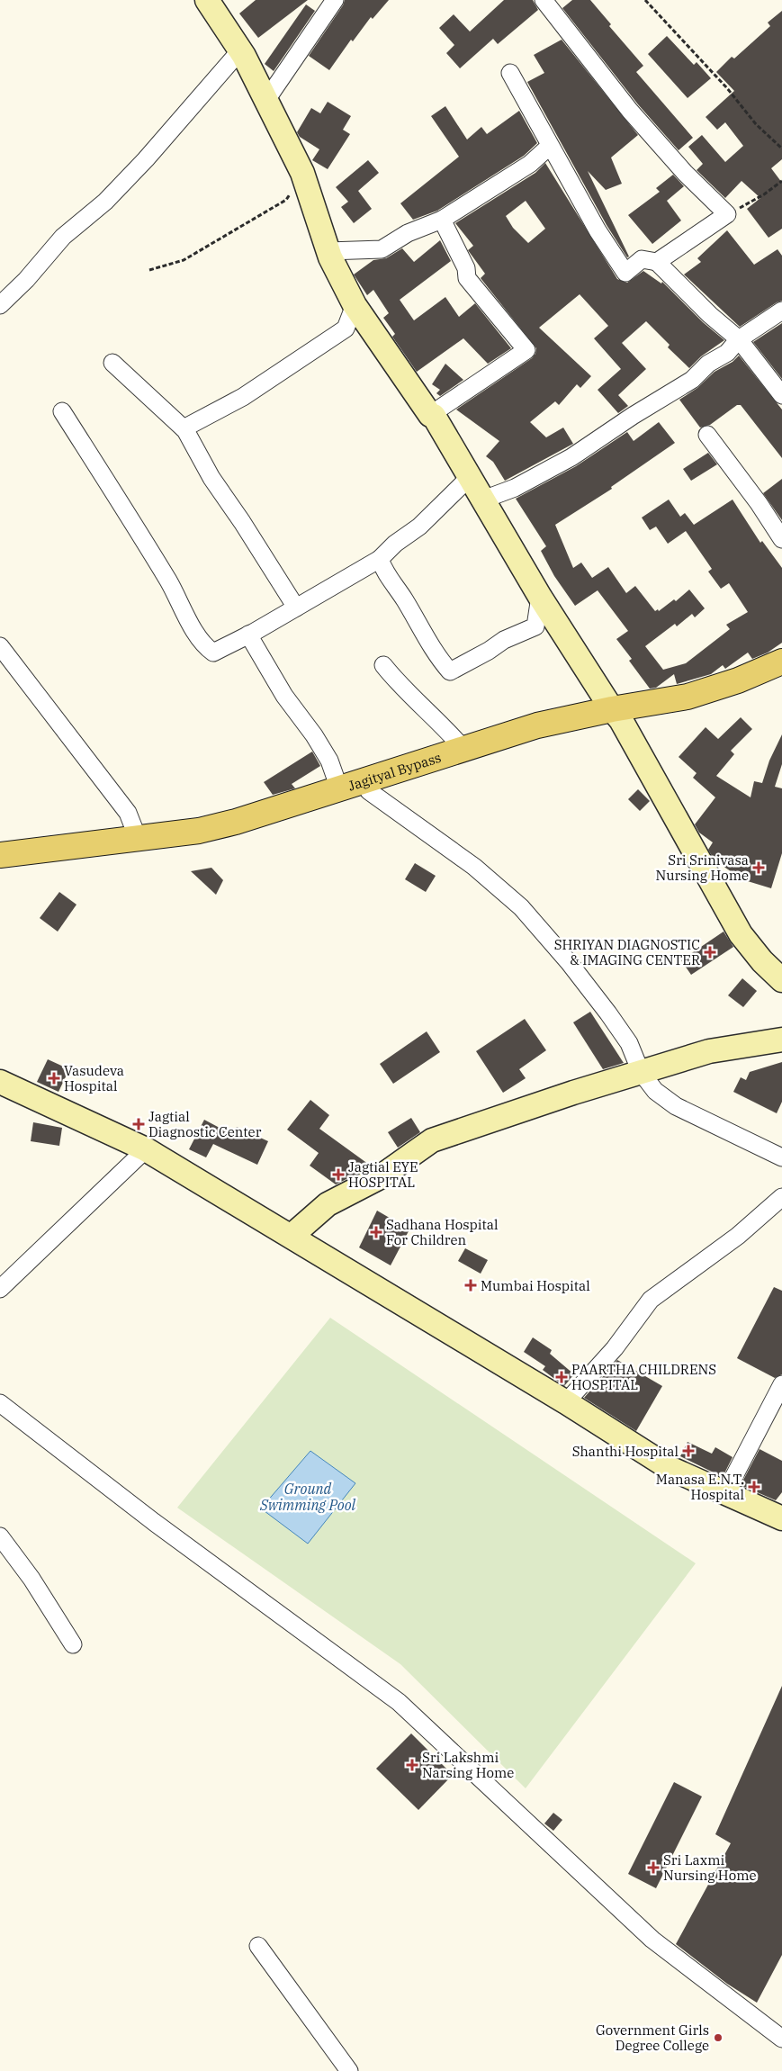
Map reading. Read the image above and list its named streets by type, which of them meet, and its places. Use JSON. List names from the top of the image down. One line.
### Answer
{"streets":{"main road":["Jagityal Bypass"]},"water":["Ground Swimming Pool"],"places":{"health":["Sri Srinivasa Nursing Home","SHRIYAN DIAGNOSTIC & IMAGING CENTER","Vasudeva Hospital","Jagtial Diagnostic Center","Jagtial EYE HOSPITAL","Sadhana Hospital For Children","Mumbai Hospital","PAARTHA CHILDRENS HOSPITAL","Shanthi Hospital","Manasa E.N.T. Hospital","Sri Lakshmi Narsing Home","Sri Laxmi Nursing Home"],"other":["Government Girls Degree College"]}}
